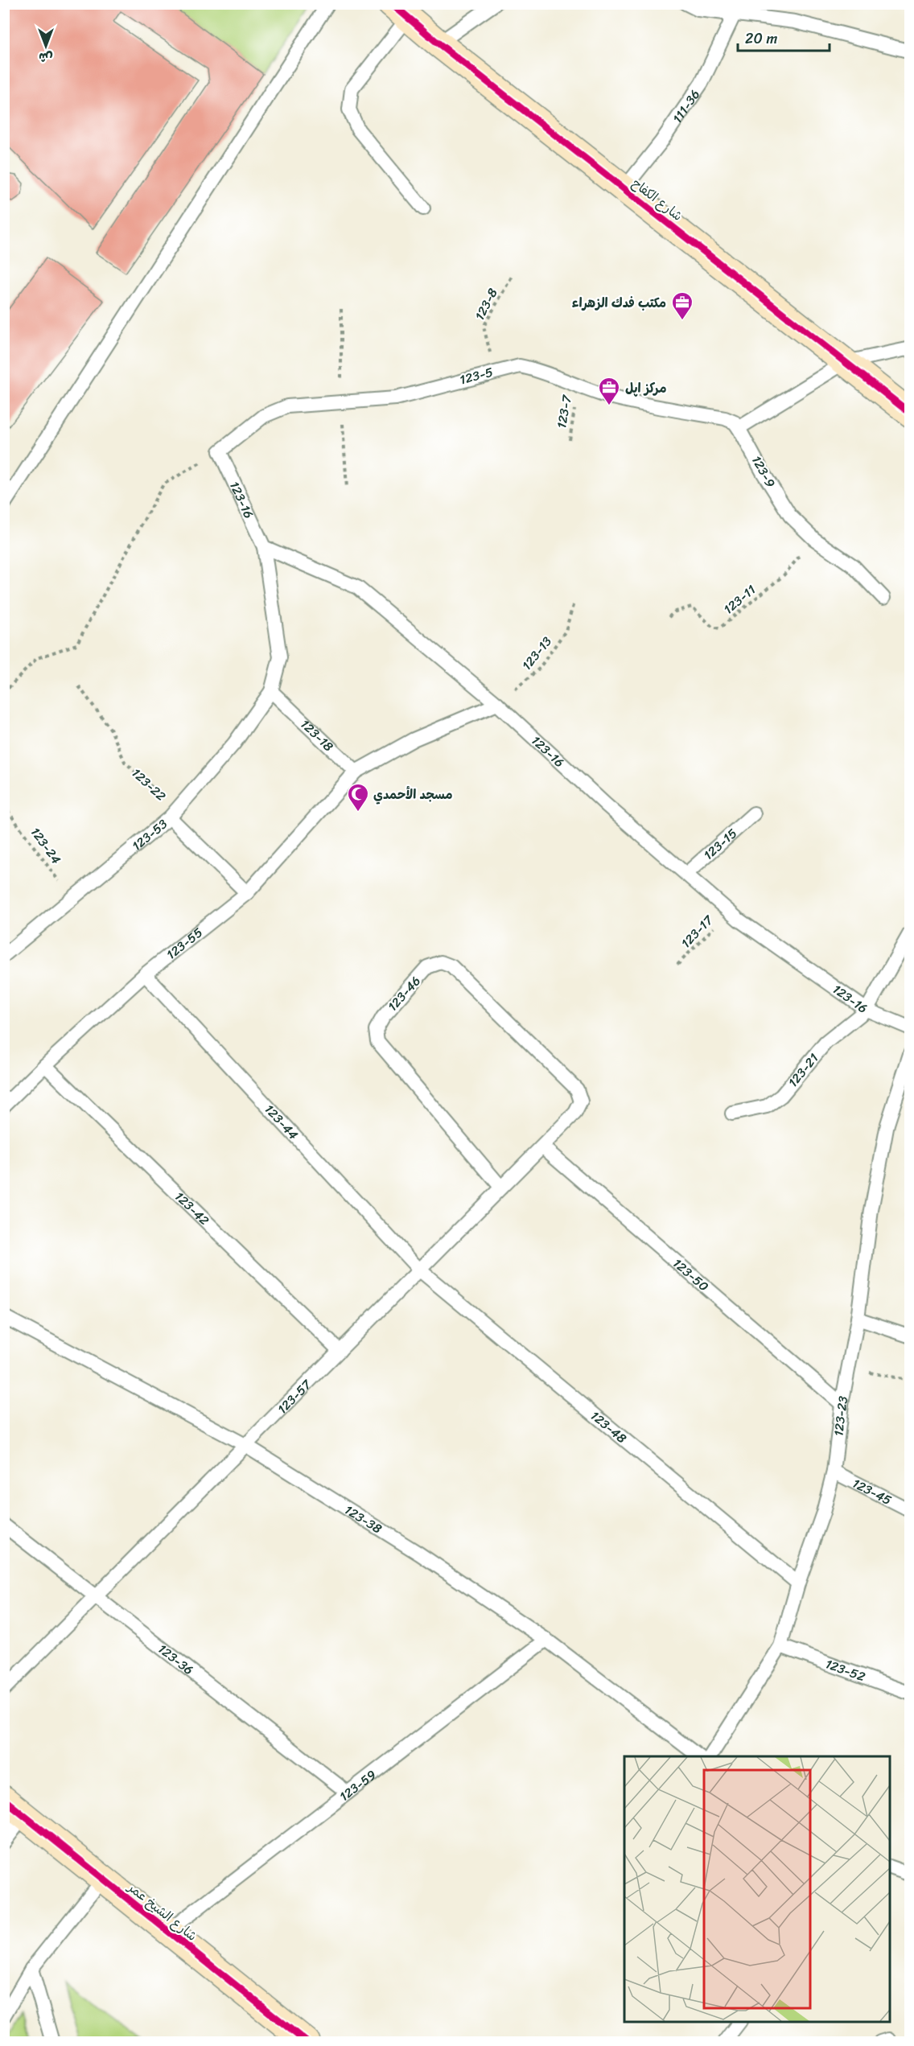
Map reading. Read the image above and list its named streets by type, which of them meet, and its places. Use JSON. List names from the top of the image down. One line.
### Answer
{"streets":{"street":["شارع الكفاح","شارع الشيخ عمر"],"lane":["111-36","123-5","123-9","123-16","123-18","123-22","123-53","123-15","123-55","123-46","123-21","123-44","123-42","123-50","123-57","123-23","123-48","123-45","123-38","123-36","123-52","123-59"],"path":["123-8","123-7","123-11","123-13","123-24","123-17"]},"crossings":[["111-36","شارع الكفاح"],["123-8","123-5"],["123-5","123-7"],["123-5","123-9"],["123-5","123-16"],["123-9","123-11"],["123-16","123-13"],["123-16","123-15"],["123-16","123-17"],["123-16","123-21"],["123-18","123-53"],["123-18","123-55"],["123-22","123-53"],["123-22","123-55"],["123-53","123-24"],["123-55","123-44"],["123-55","123-42"],["123-46","123-57"],["123-44","123-57"],["123-44","123-48"],["123-42","123-57"],["123-50","123-57"],["123-50","123-23"],["123-57","123-48"],["123-57","123-38"],["123-57","123-36"],["123-23","123-48"],["123-23","123-45"],["123-23","123-52"],["123-38","123-59"],["123-36","123-59"],["123-59","شارع الشيخ عمر"]],"places":{"office":["مكتب فدك الزهراء","مركز اپل"],"mosque":["مسجد الأحمدي"]},"scale_bar":"20 m","north":"bottom"}
